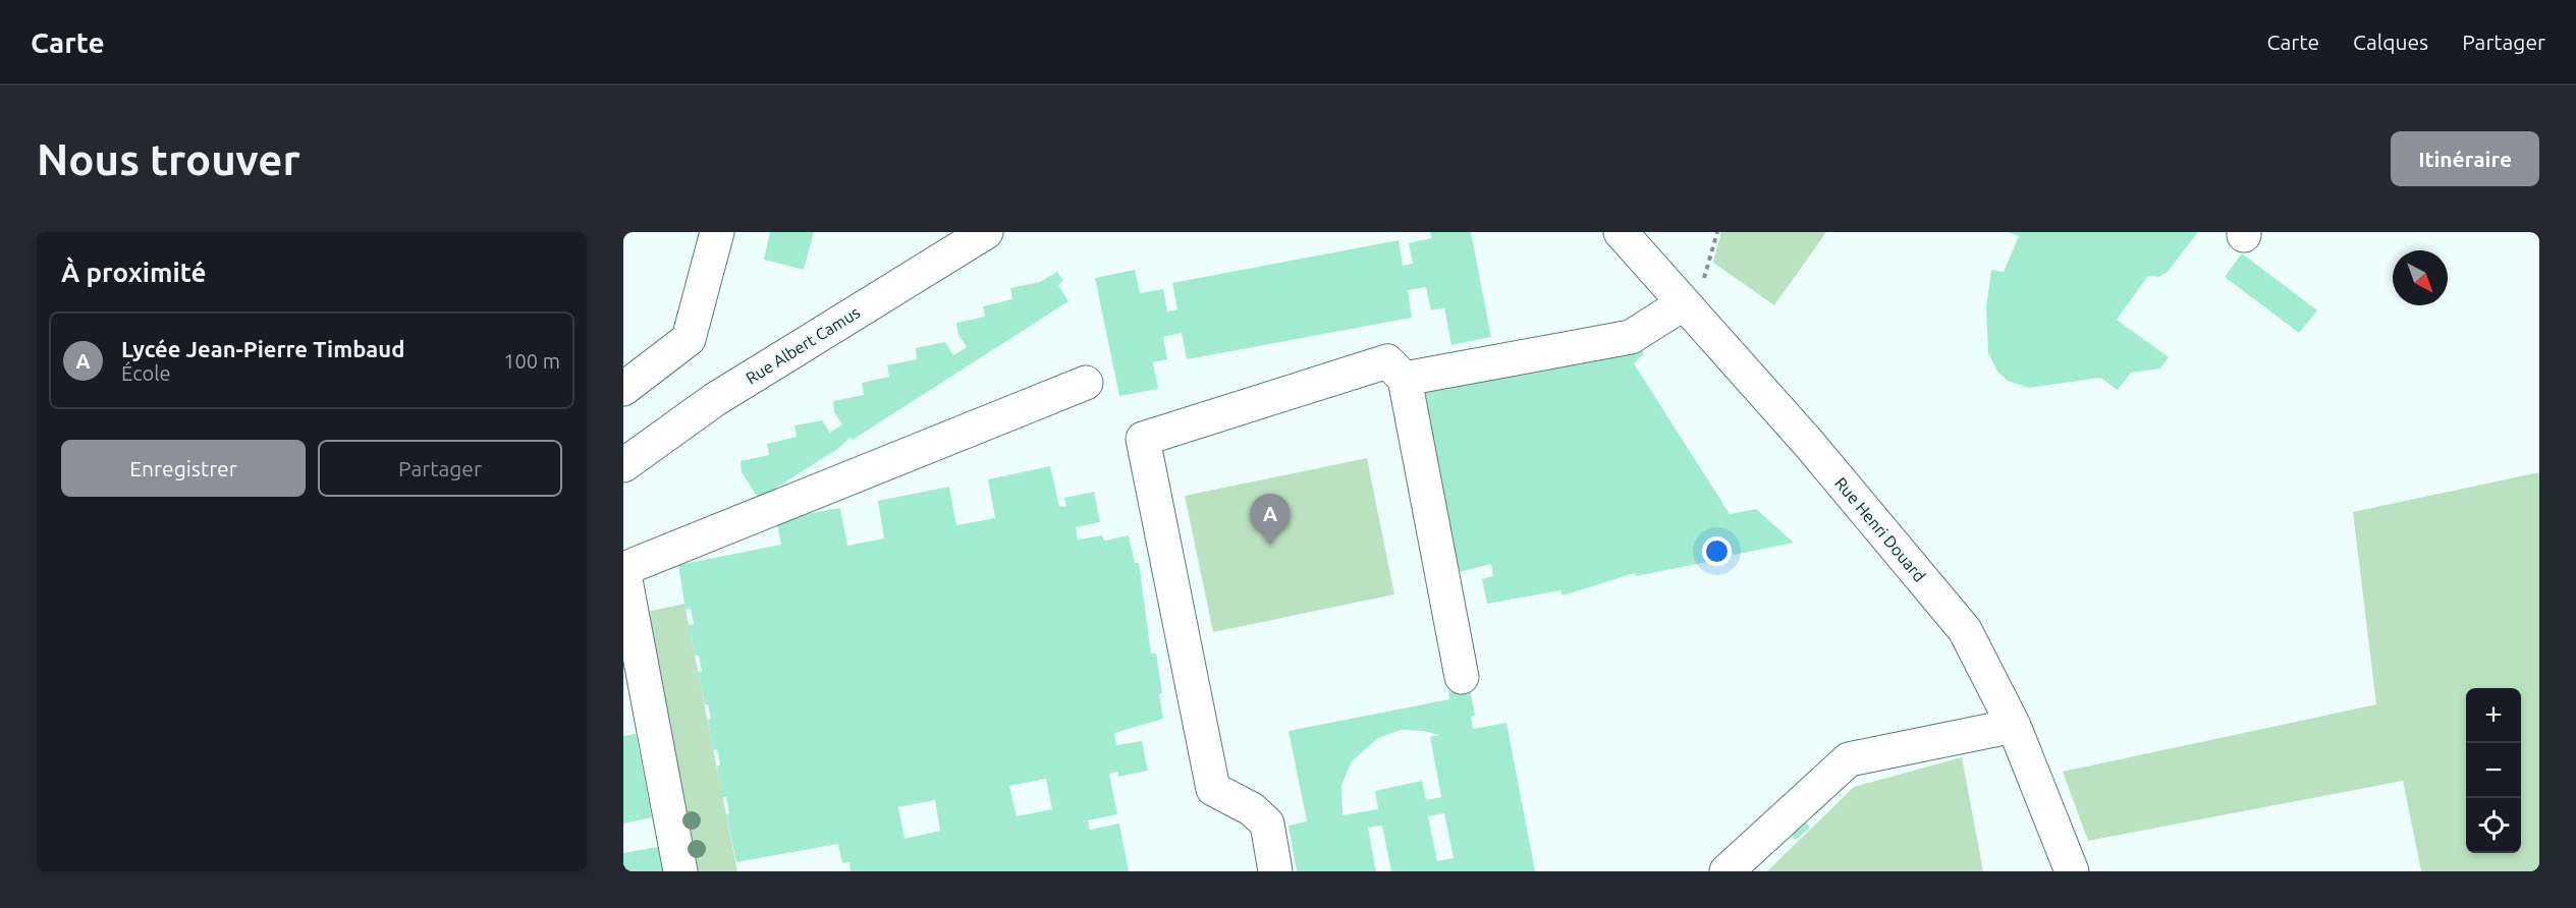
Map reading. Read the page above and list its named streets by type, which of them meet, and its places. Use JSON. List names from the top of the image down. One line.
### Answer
{"streets":{"street":["Rue Albert Camus","Rue Henri Douard"]},"north":"bottom right","page":{"header":"Carte","nav":["Carte","Calques","Partager"],"buttons":["Itinéraire",["Enregistrer","Partager"]],"title":"Nous trouver","heading":"À proximité","list":[{"mark":"A","name":"Lycée Jean-Pierre Timbaud","note":"École","value":"100 m"}],"pins":"A","map_buttons":["+","−"]}}
